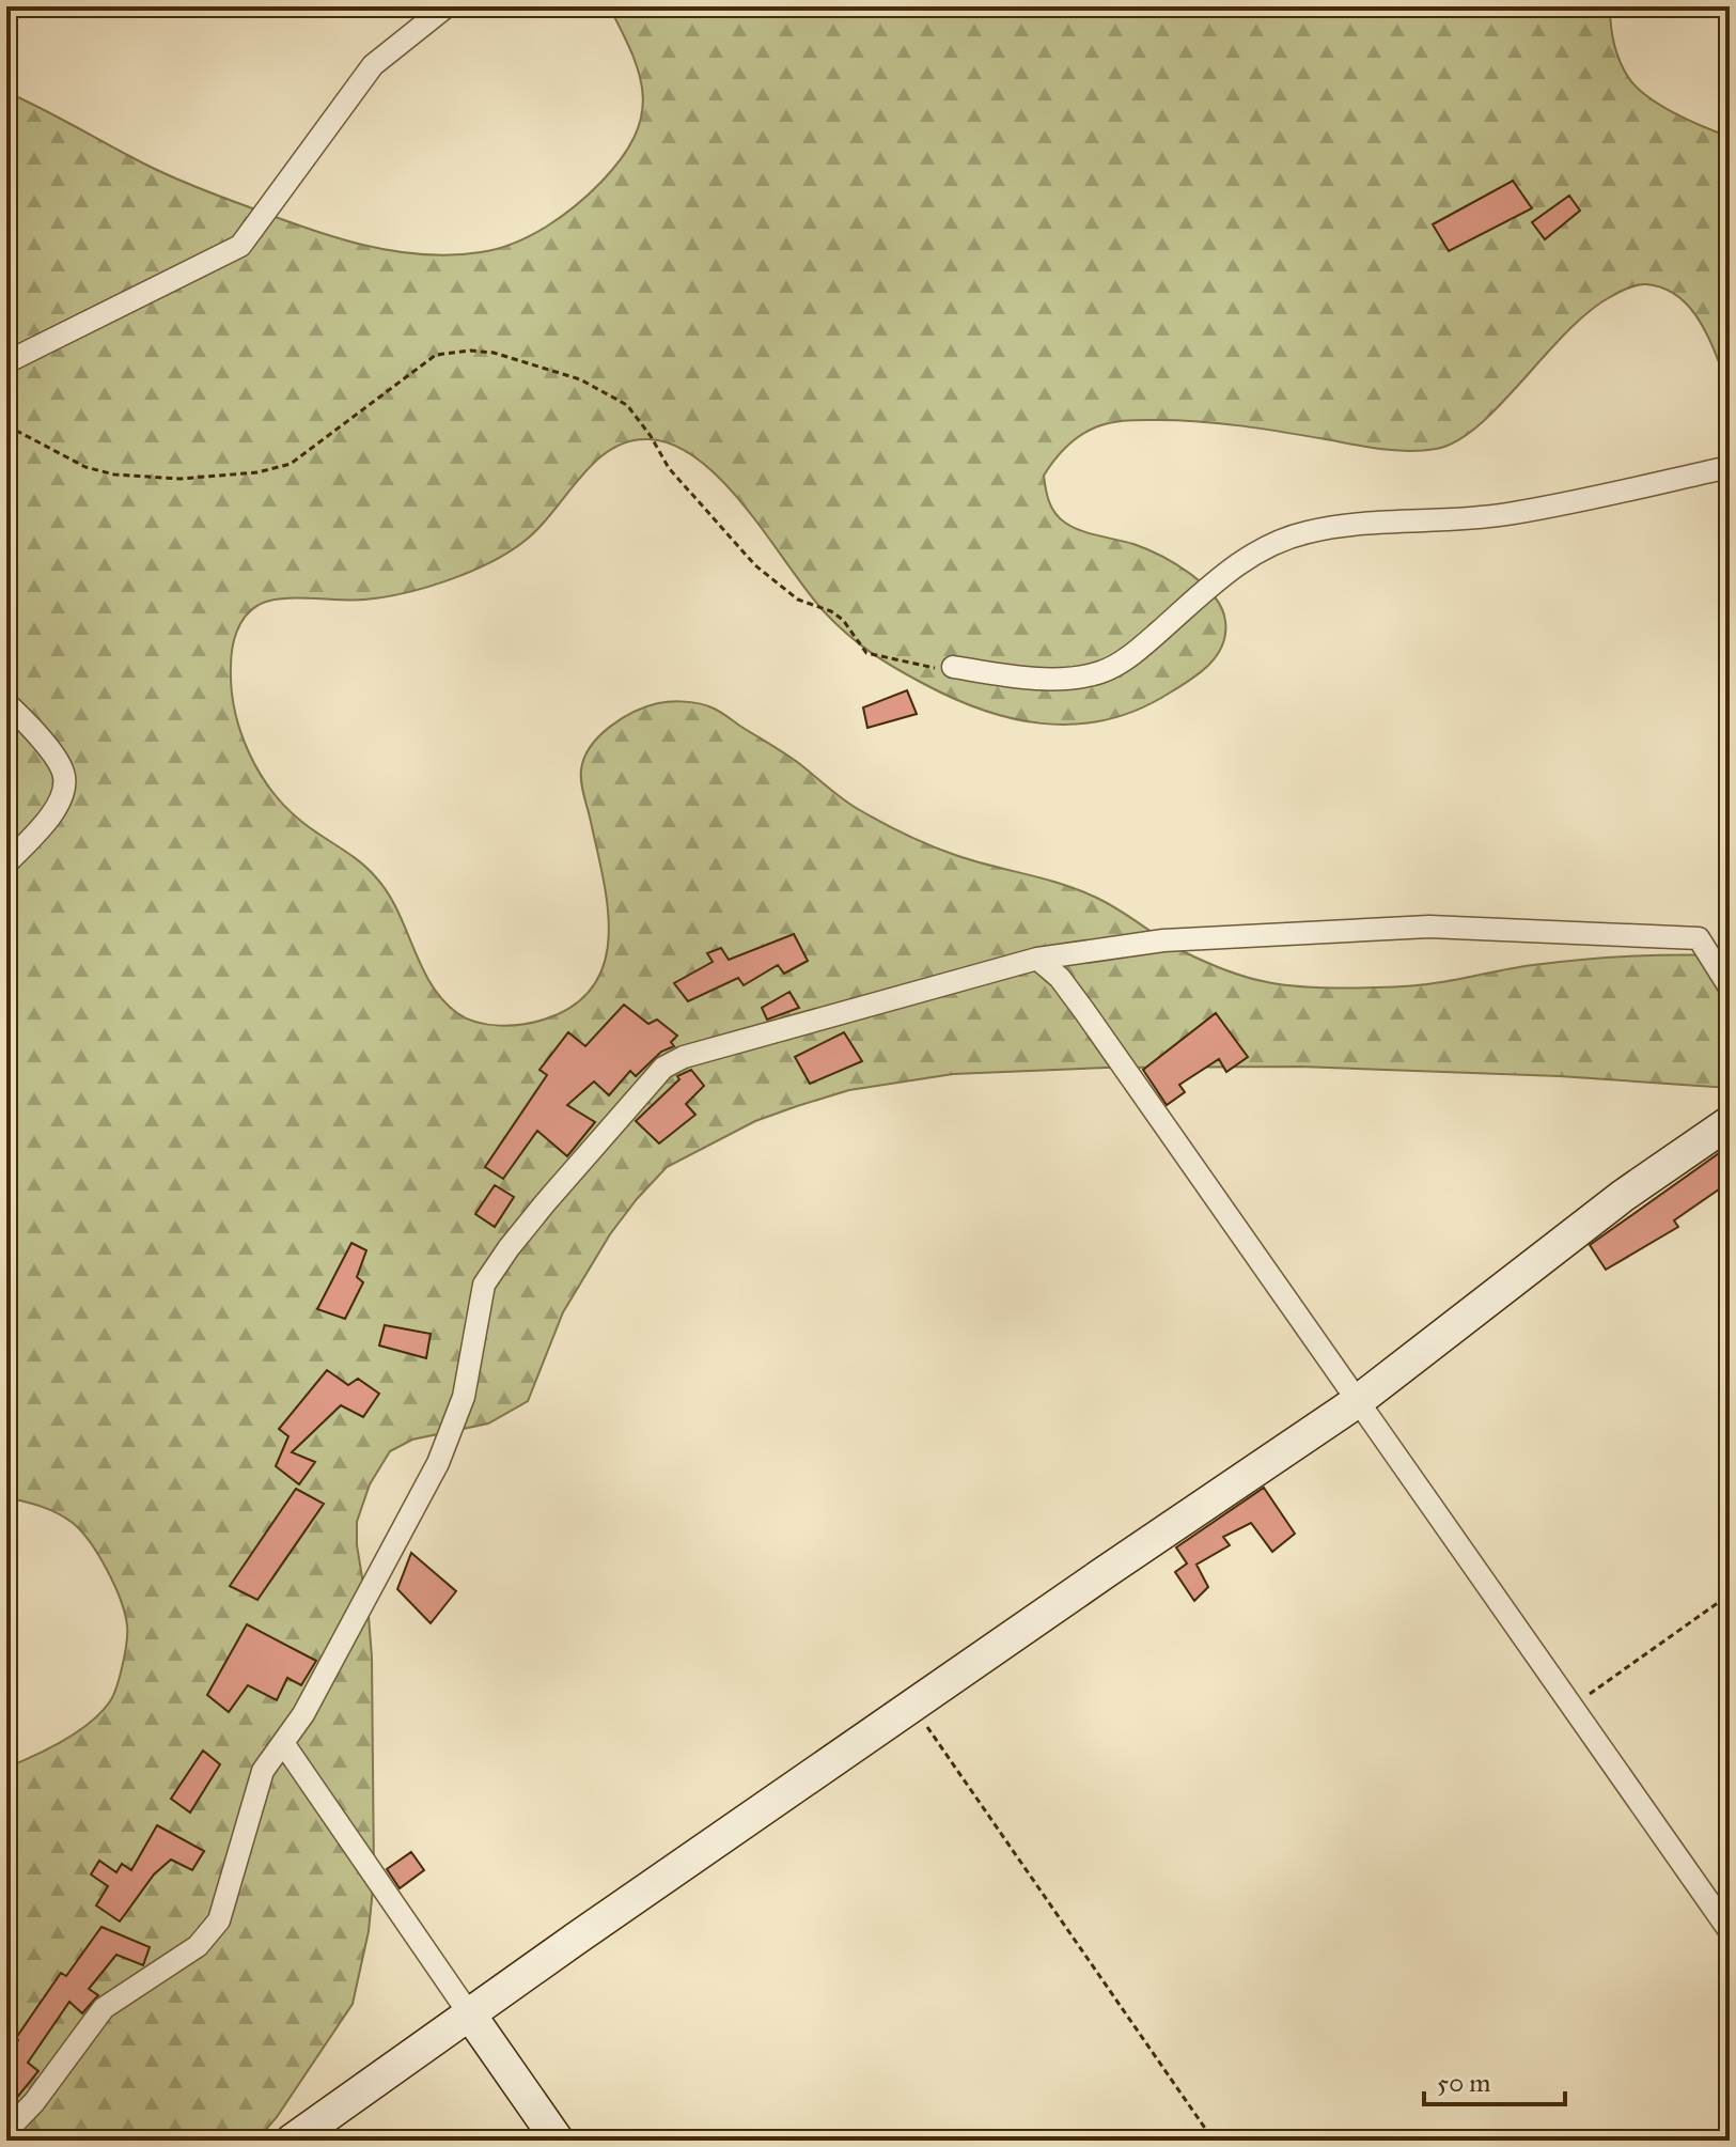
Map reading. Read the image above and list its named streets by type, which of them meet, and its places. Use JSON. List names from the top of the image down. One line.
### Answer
{"scale_bar":"50 m"}
